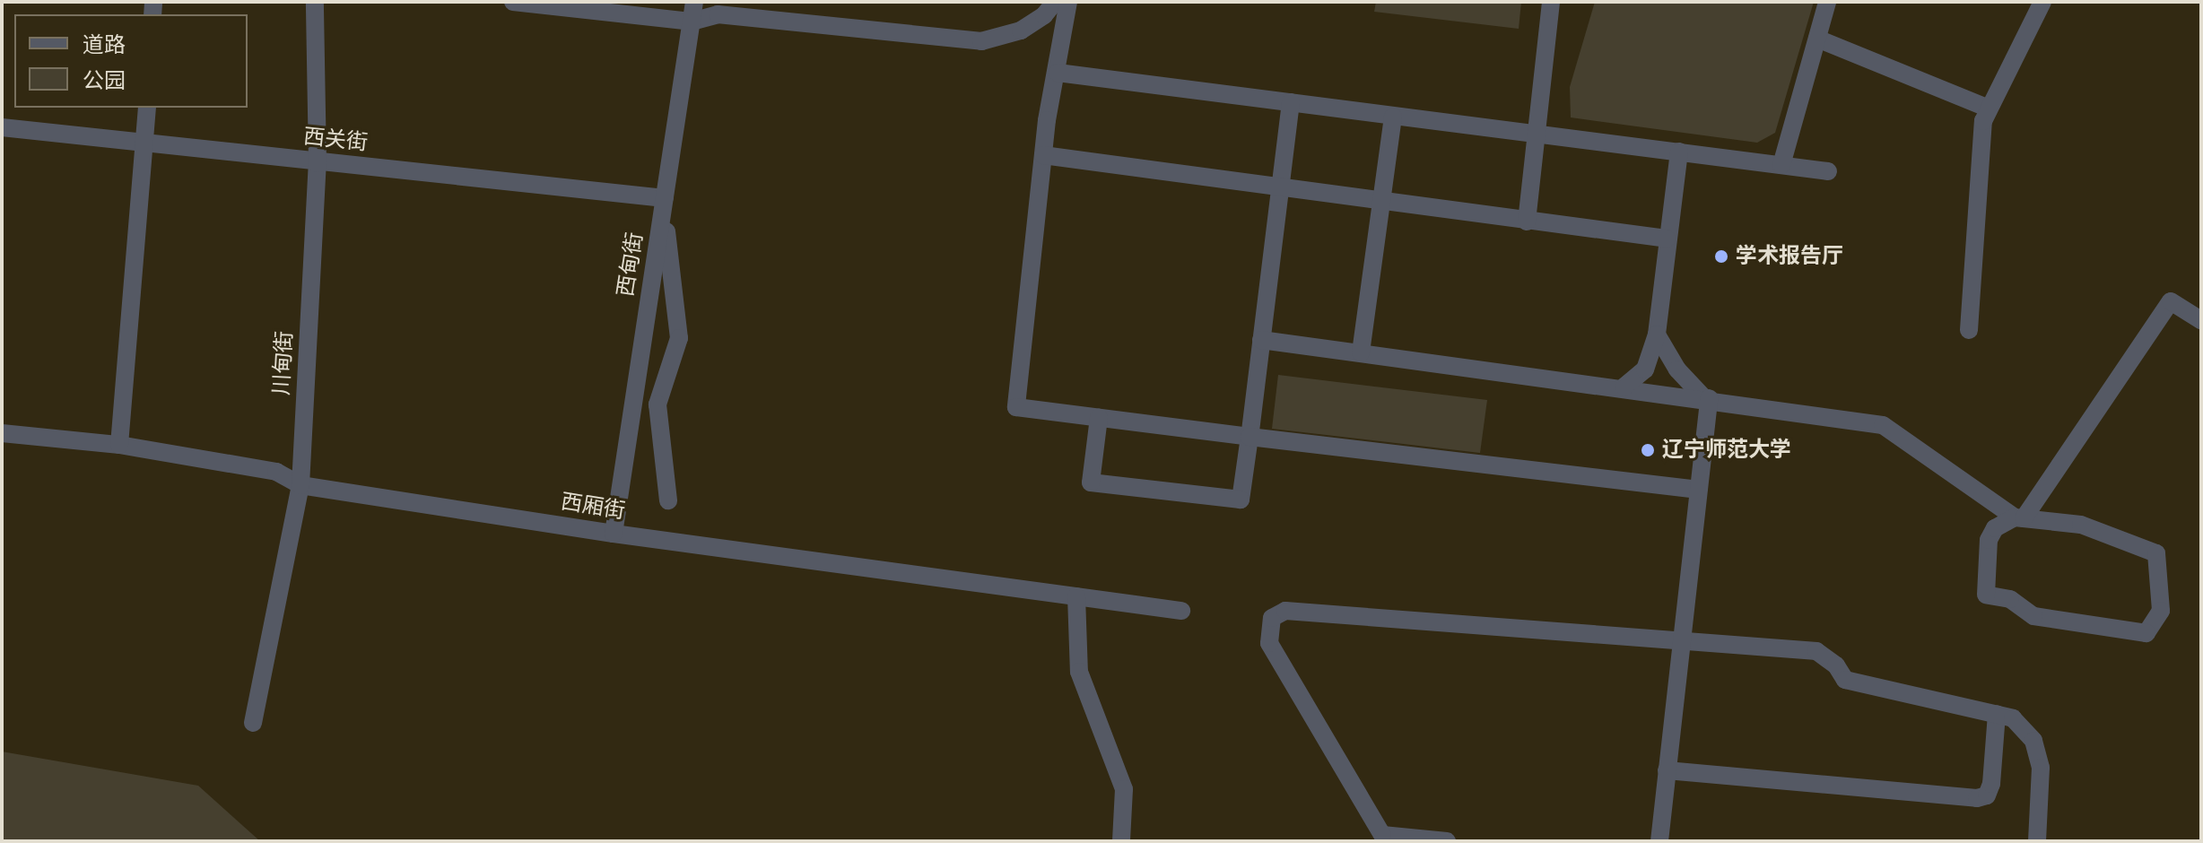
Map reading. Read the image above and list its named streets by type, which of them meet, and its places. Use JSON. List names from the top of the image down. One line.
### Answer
{"streets":{"street":["西关街","西甸街","川甸街","西厢街"]},"crossings":[["西关街","西甸街"],["西关街","川甸街"],["西甸街","西厢街"],["川甸街","西厢街"]],"places":["学术报告厅","辽宁师范大学"],"legend":["道路","公园"]}
